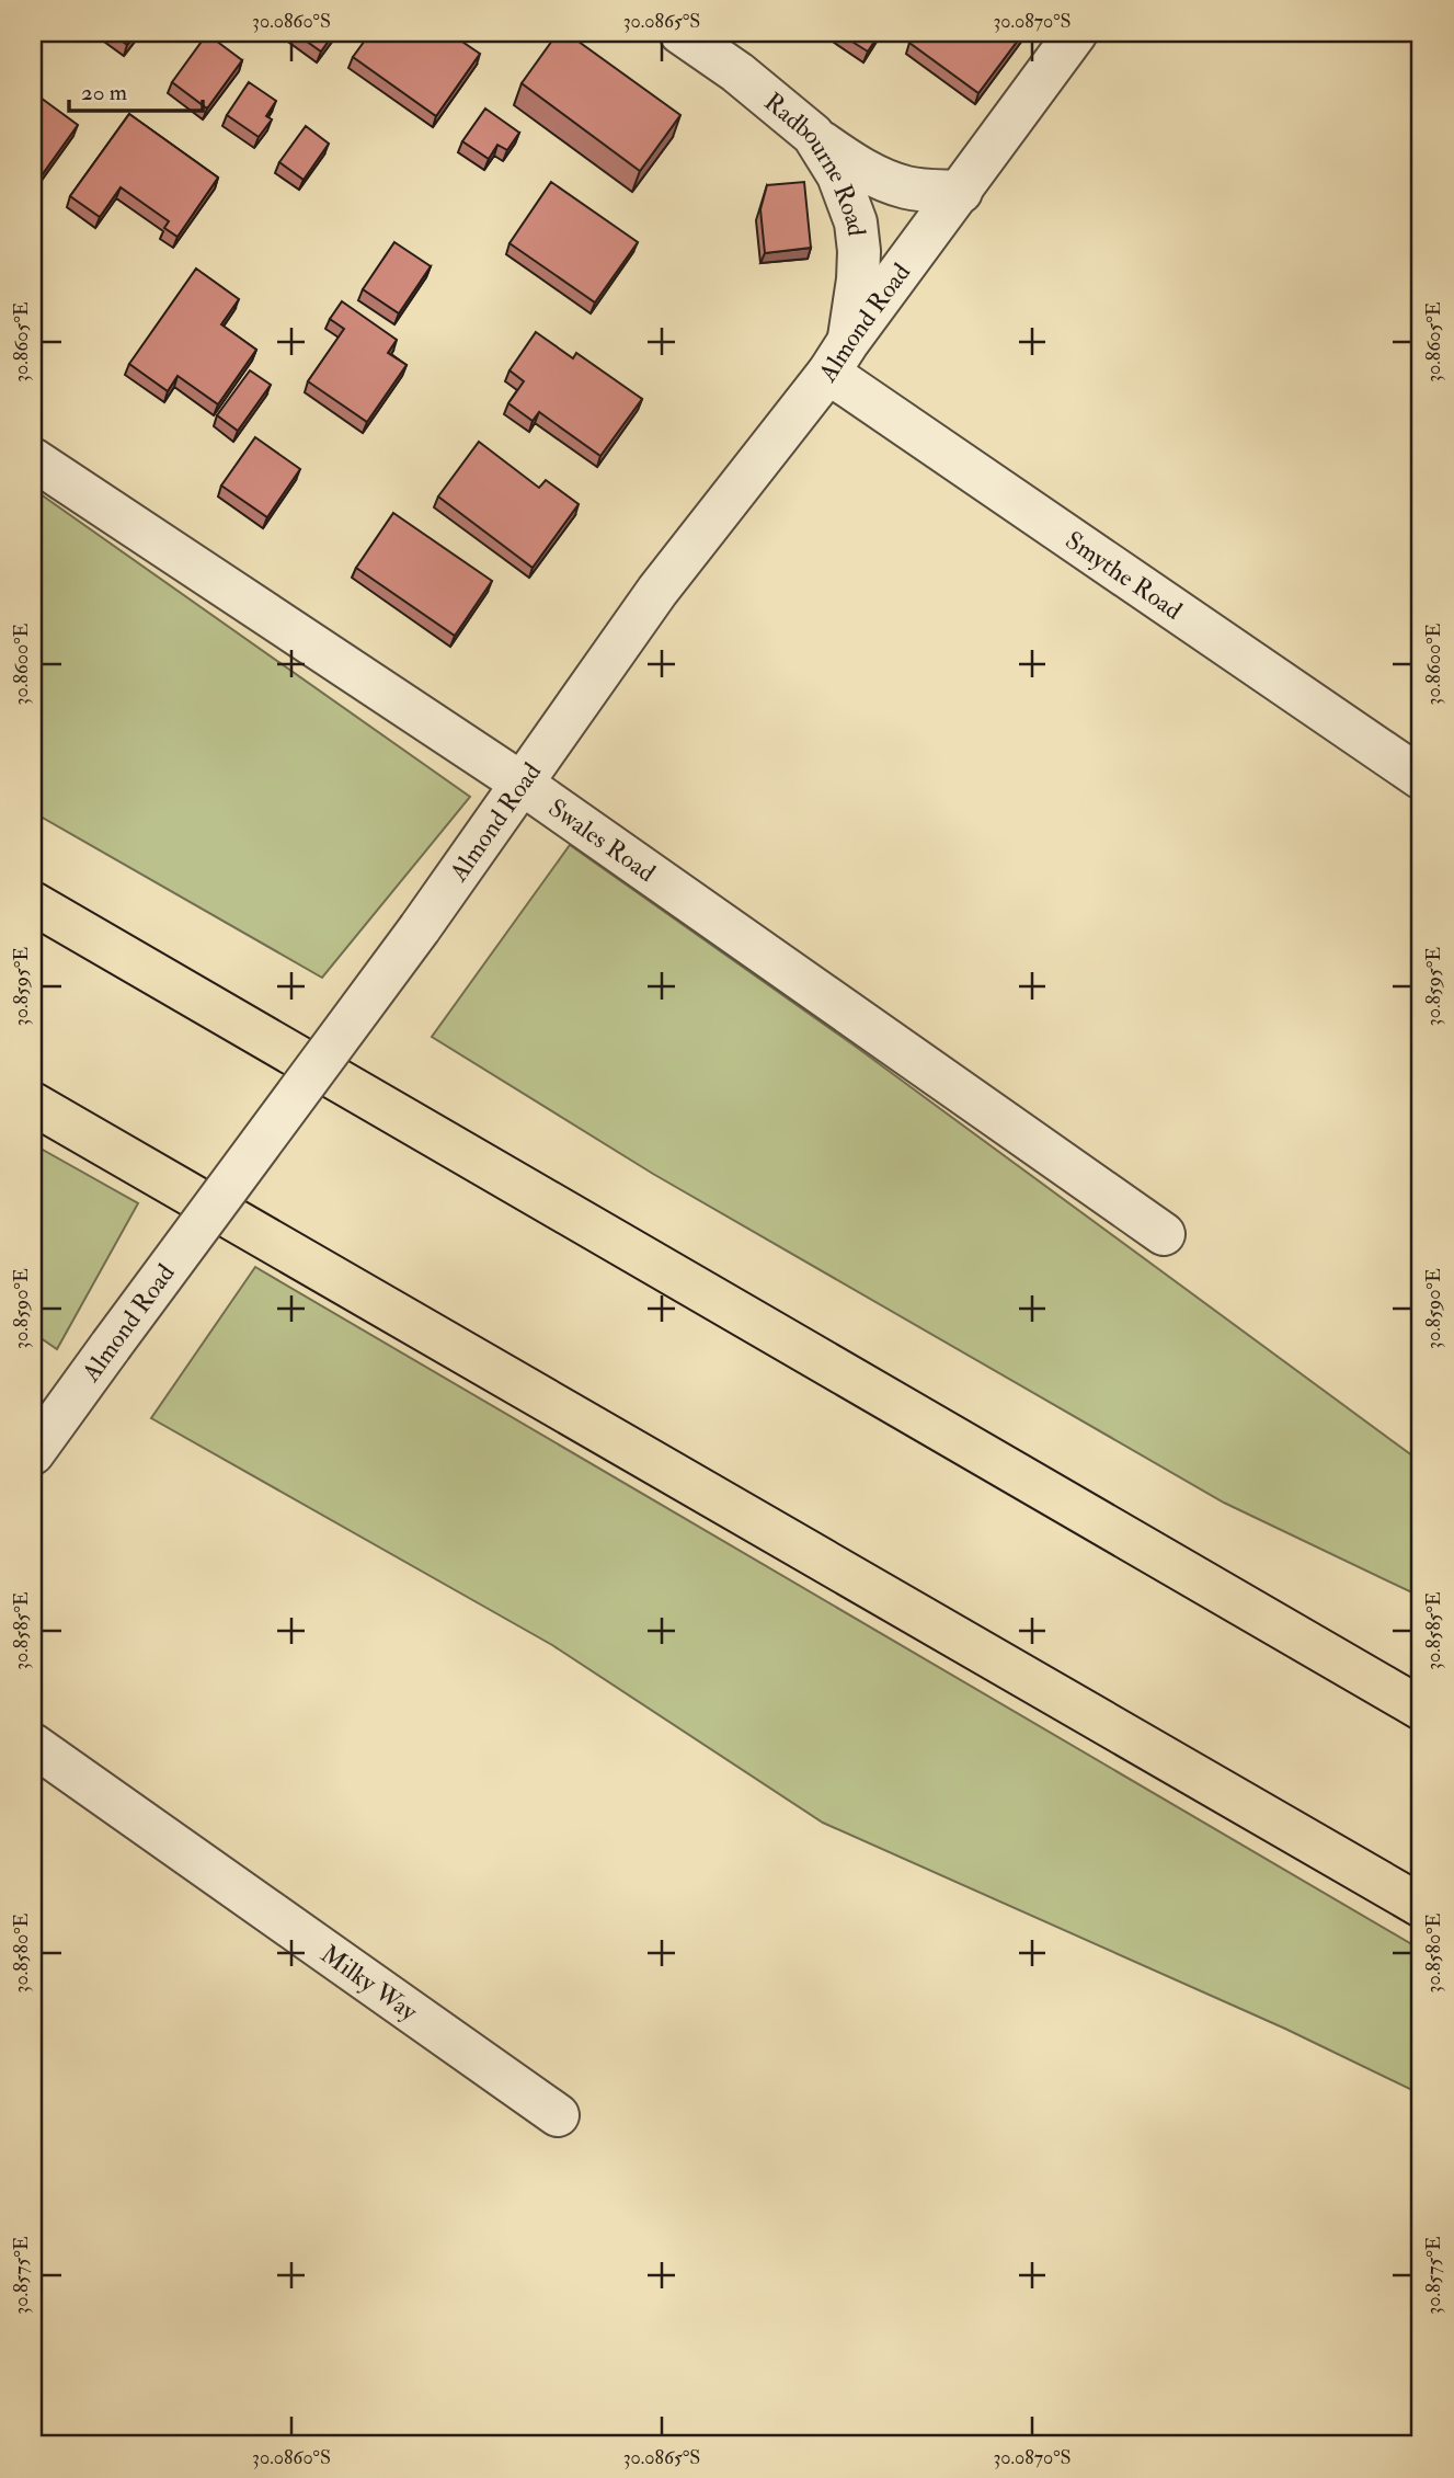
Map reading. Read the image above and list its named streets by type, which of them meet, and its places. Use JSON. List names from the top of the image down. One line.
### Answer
{"streets":{"street":["Radbourne Road","Almond Road","Smythe Road","Swales Road","Milky Way"]},"crossings":[["Radbourne Road","Almond Road"],["Radbourne Road","Smythe Road"],["Almond Road","Smythe Road"],["Almond Road","Swales Road"]],"scale_bar":"20 m","coordinates":["30.0860°S","30.0865°S","30.0870°S","30.8605°E","30.8600°E","30.8595°E","30.8590°E","30.8585°E","30.8580°E","30.8575°E"]}
